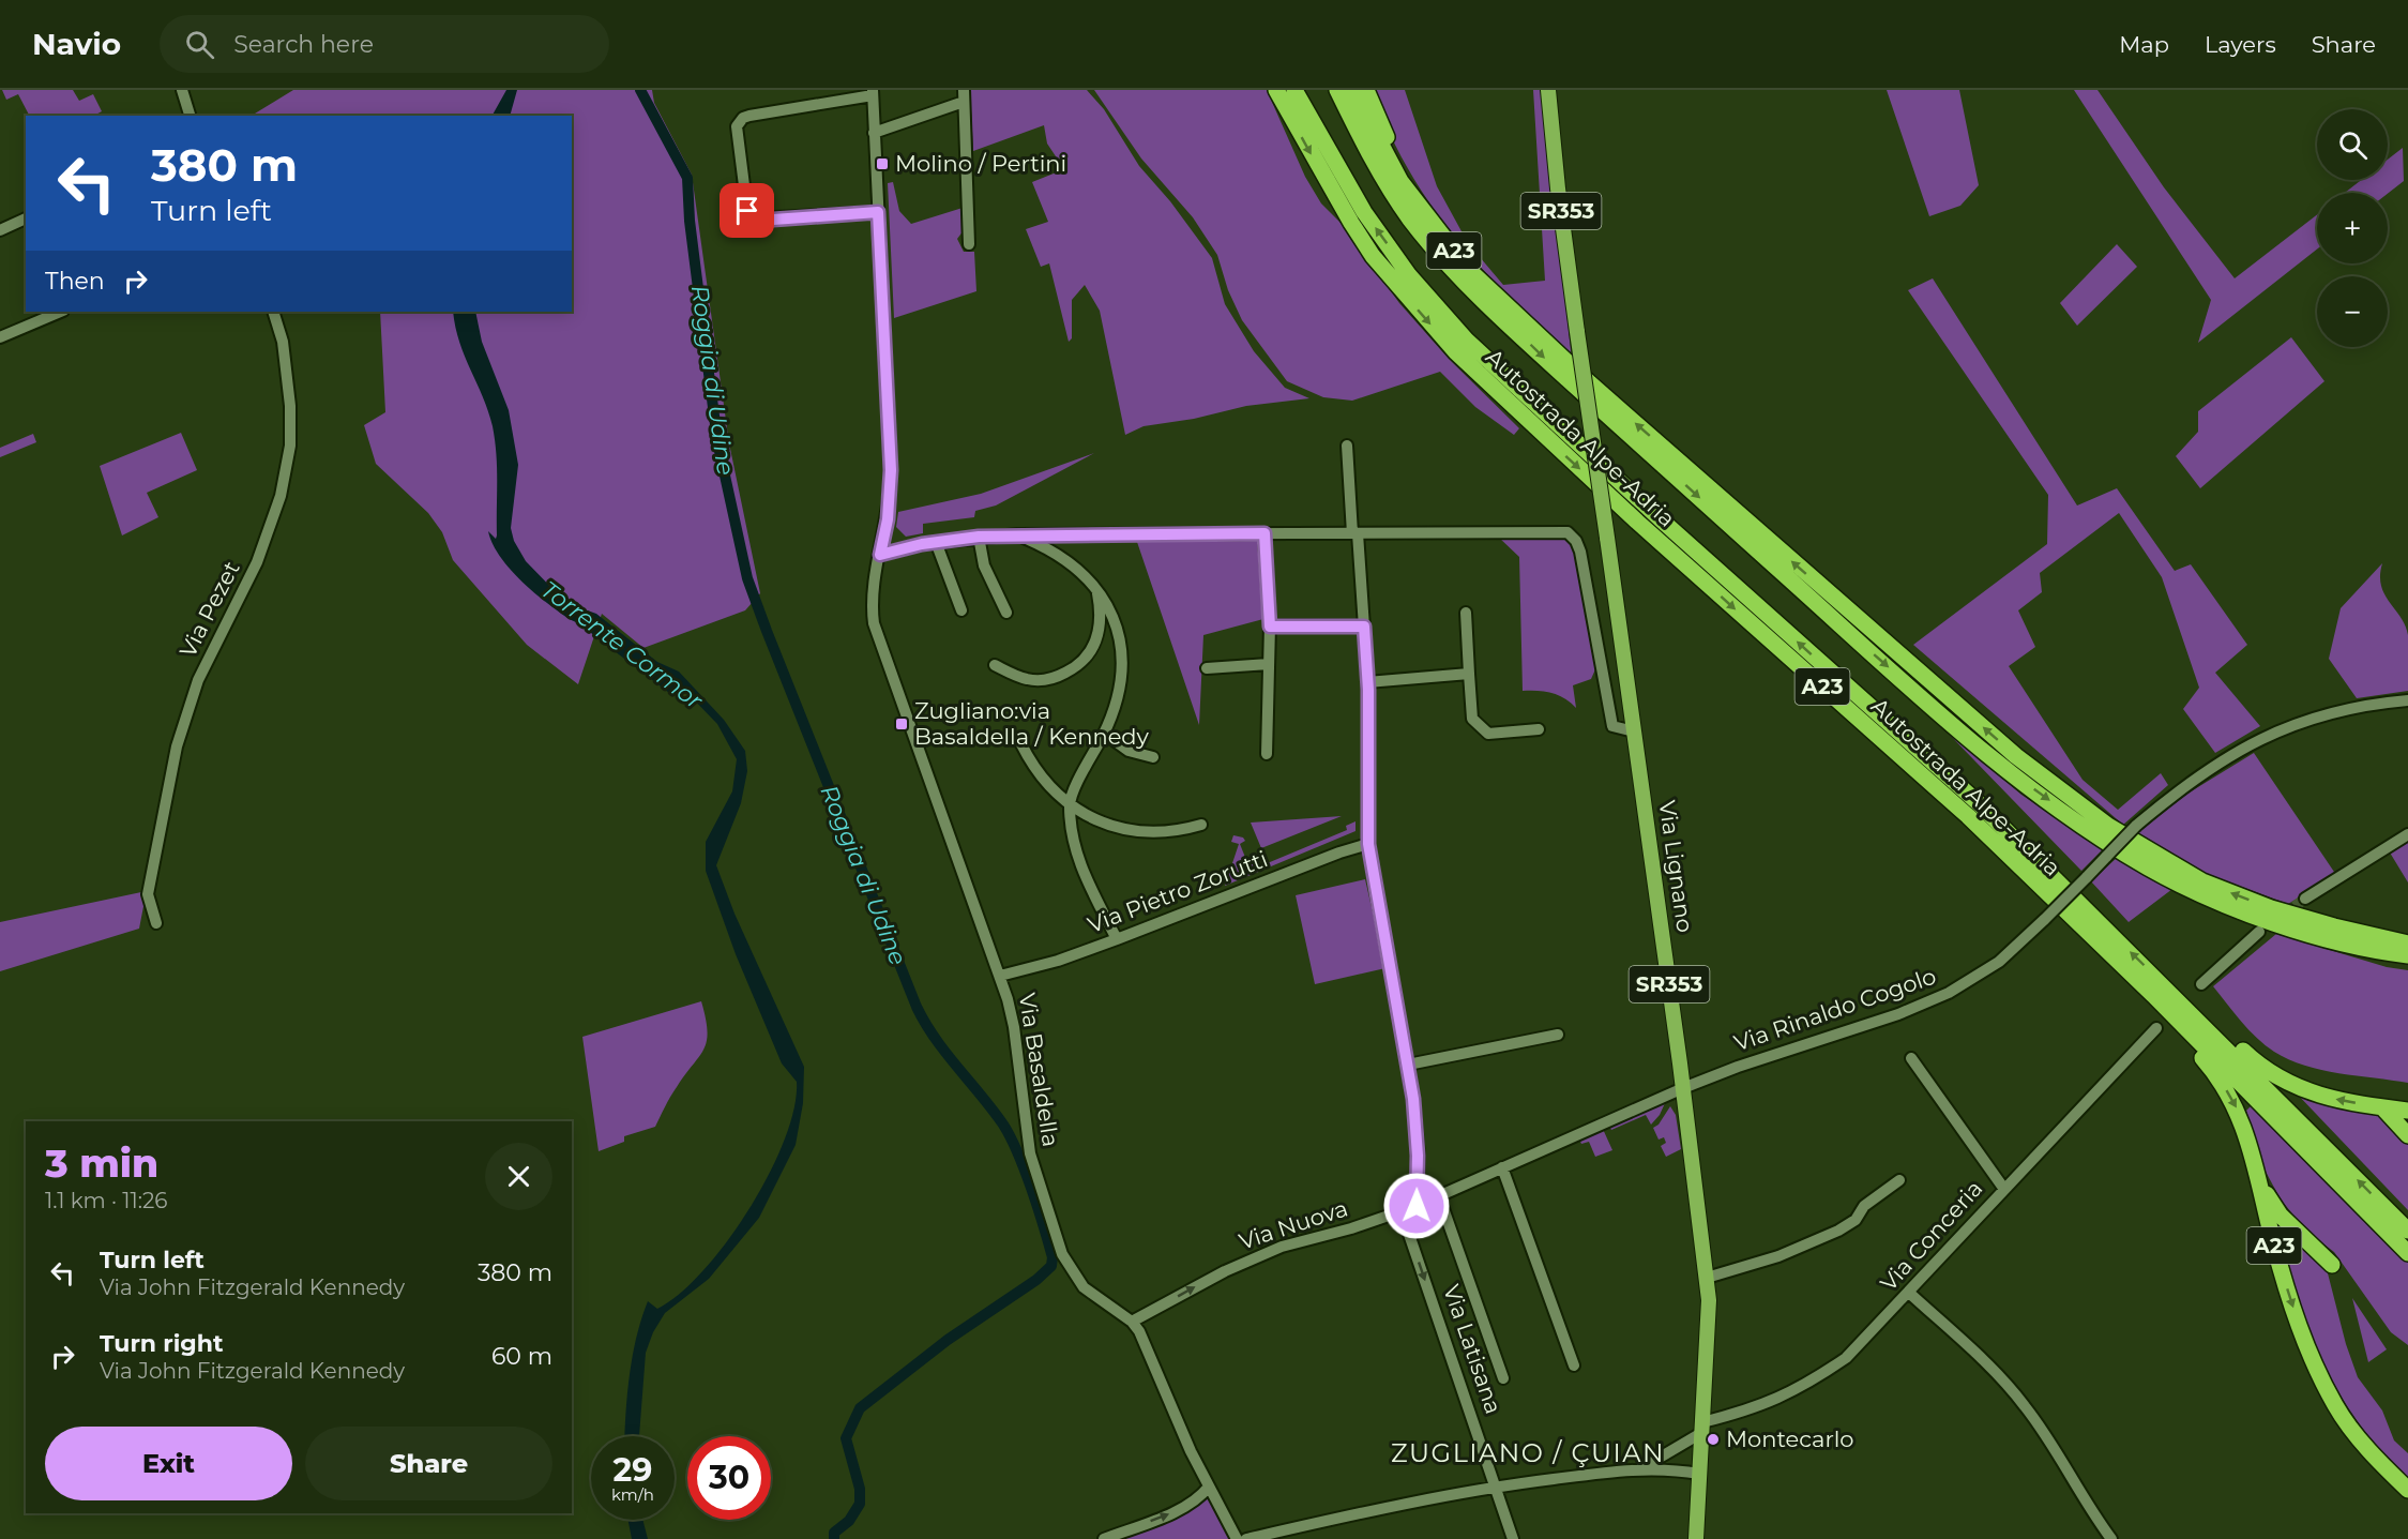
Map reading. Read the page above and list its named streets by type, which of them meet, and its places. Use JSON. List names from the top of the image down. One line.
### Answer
{"streets":{"highway":["A23","Autostrada Alpe-Adria"],"main road":["SR353","Via Lignano"],"street":["Via Pezet","Via Pietro Zorutti","Via Rinaldo Cogolo","Via Basaldella","Via Nuova","Via Conceria","Via Latisana"]},"crossings":[["A23","Autostrada Alpe-Adria"],["Via Lignano","Via Rinaldo Cogolo"],["Via Lignano","Via Nuova"],["Via Lignano","Via Conceria"],["Via Pietro Zorutti","Via Basaldella"],["Via Rinaldo Cogolo","Via Nuova"],["Via Basaldella","Via Nuova"],["Via Nuova","Via Latisana"]],"one_way":["Via Nuova"],"districts":["ZUGLIANO / ÇUIAN"],"water":["Roggia di Udine","Torrente Cormor"],"places":{"transit":["Molino / Pertini","Zugliano:via Basaldella / Kennedy"],"other":["Montecarlo"]},"page":{"header":"Navio","search":"Search here","nav":["Map","Layers","Share"],"map_buttons":["+","−"],"turn":["380 m","Turn left"],"then":"Then","heading":["3 min","1.1 km · 11:26"],"list":[{"name":"Turn left","note":"Via John Fitzgerald Kennedy","value":"380 m"},{"name":"Turn right","note":"Via John Fitzgerald Kennedy","value":"60 m"}],"buttons":["Exit","Share"],"speed":"29 km/h","limit":"30"}}
